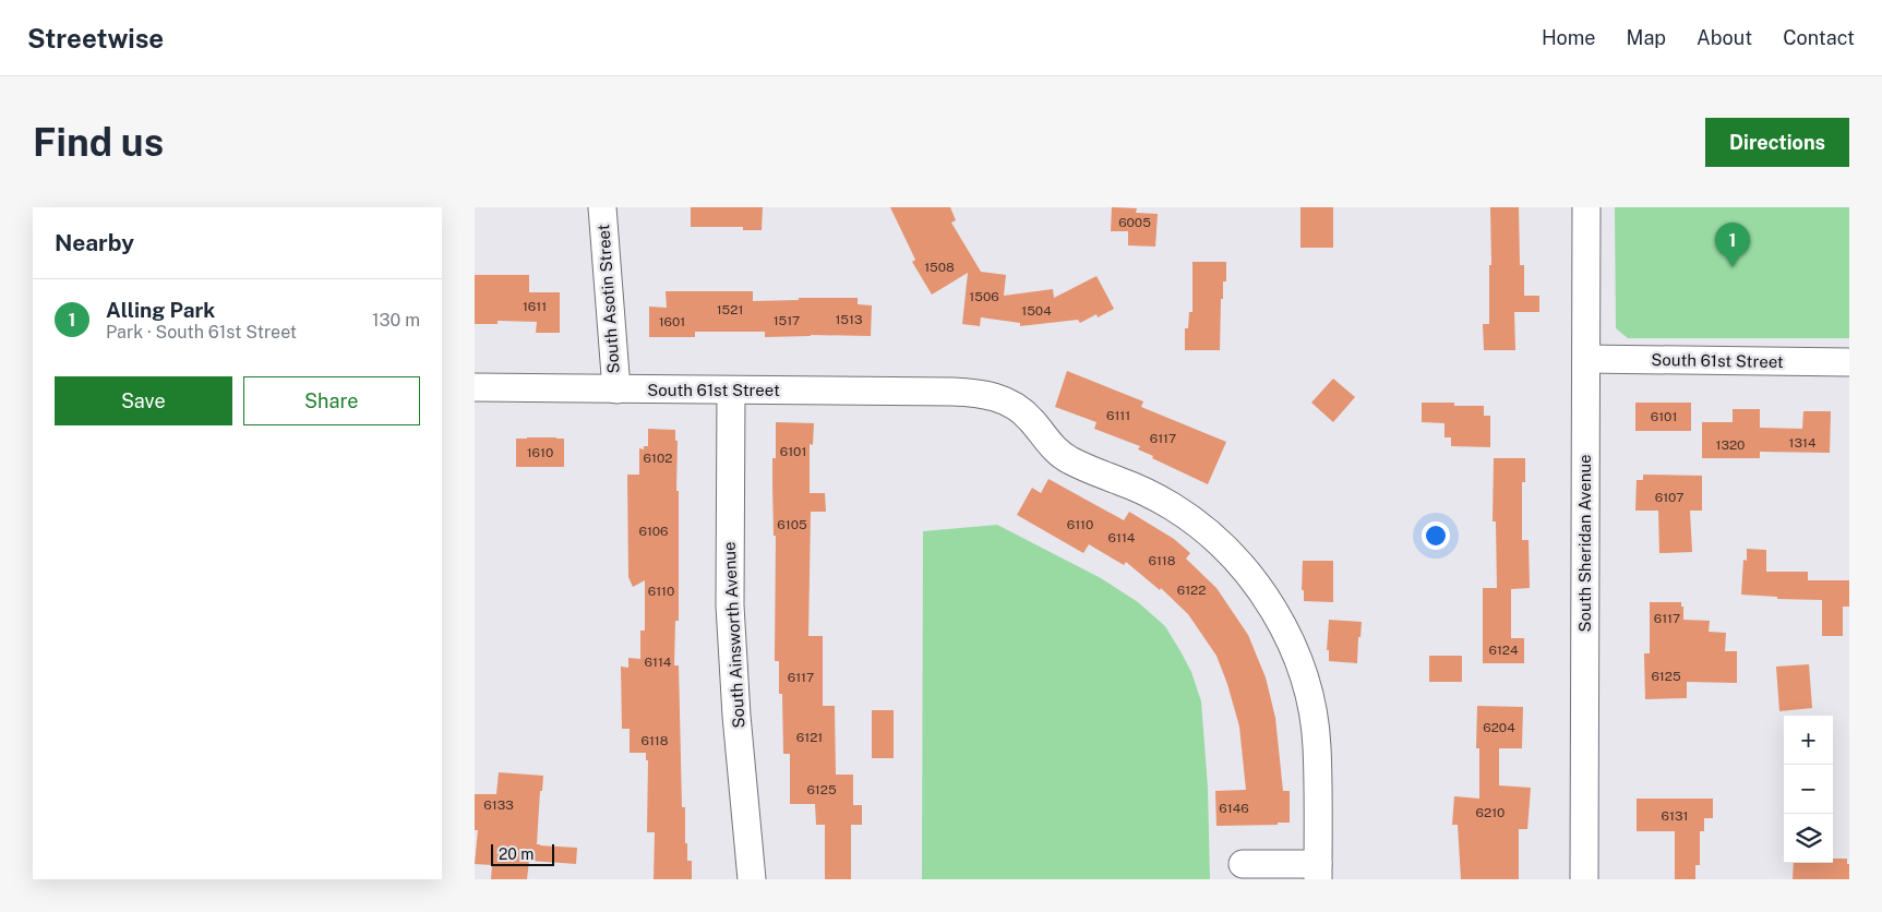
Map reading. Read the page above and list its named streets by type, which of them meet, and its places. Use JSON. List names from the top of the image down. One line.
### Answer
{"streets":{"street":["South Asotin Street","South 61st Street","South Sheridan Avenue","South Ainsworth Avenue"]},"crossings":[["South Asotin Street","South 61st Street"],["South 61st Street","South Sheridan Avenue"],["South 61st Street","South Ainsworth Avenue"]],"house_numbers":["6005","1508","1506","1611","1521","1504","1513","1517","1601","6111","6101","6117","1314","1320","6101","1610","6102","6107","6105","6110","6106","6114","6118","6122","6110","6117","6124","6114","6125","6117","6204","6121","6118","6125","6133","6146","6210","6131"],"scale_bar":"20 m","page":{"header":"Streetwise","nav":["Home","Map","About","Contact"],"buttons":["Directions",["Save","Share"]],"title":"Find us","heading":"Nearby","pins":"1","list":[{"mark":"1","name":"Alling Park","note":"Park · South 61st Street","value":"130 m"}],"map_buttons":["+","−"],"scale":"20 m"}}
